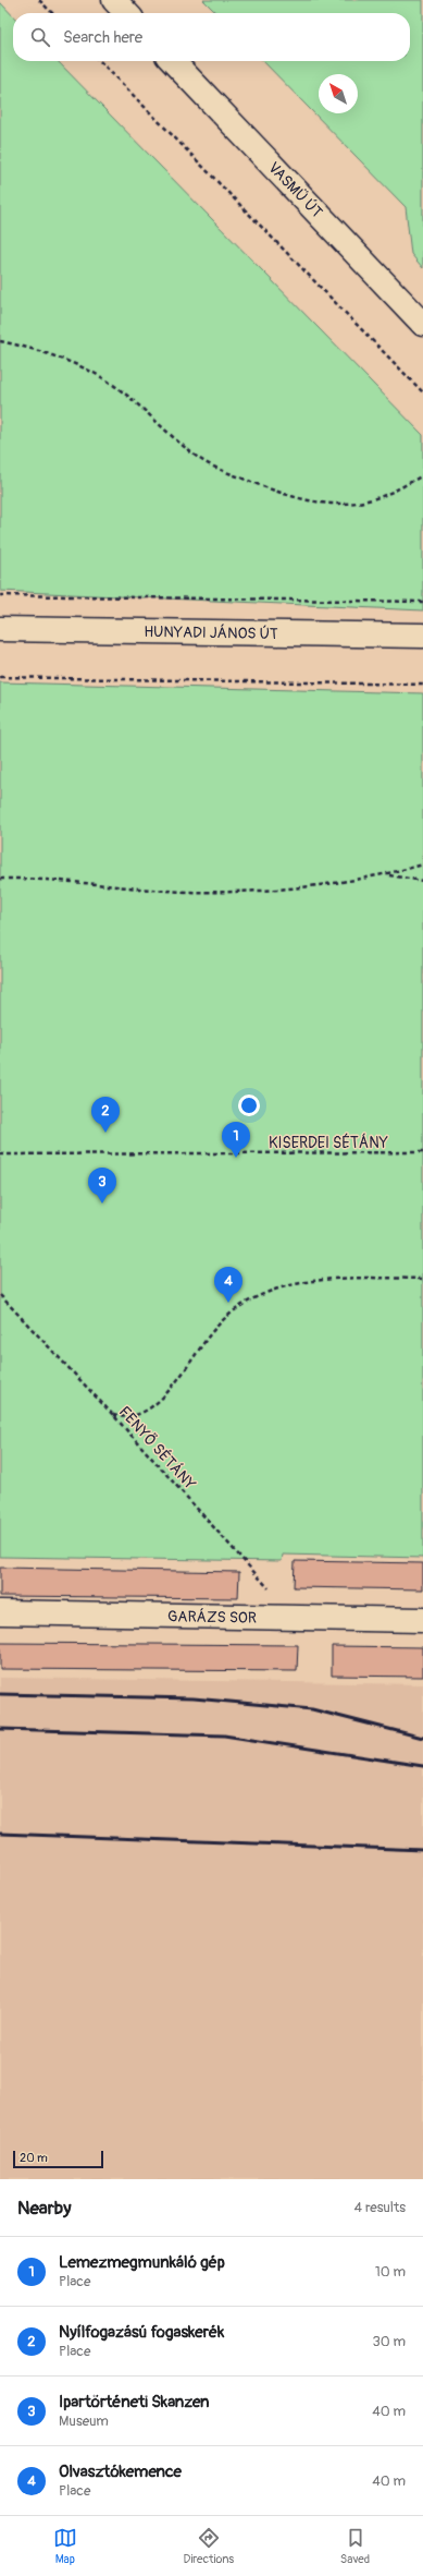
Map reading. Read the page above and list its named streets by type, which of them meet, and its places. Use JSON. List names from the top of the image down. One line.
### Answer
{"streets":{"street":["VASMŰ ÚT","HUNYADI JÁNOS ÚT","GARÁZS SOR"],"path":["KISERDEI SÉTÁNY","FENYŐ SÉTÁNY"]},"crossings":[["FENYŐ SÉTÁNY","GARÁZS SOR"]],"scale_bar":"20 m","north":"top left","page":{"search":"Search here","pins":["2","1","3","4"],"scale":"20 m","heading":["Nearby","4 results"],"list":[{"mark":"1","name":"Lemezmegmunkáló gép","note":"Place","value":"10 m"},{"mark":"2","name":"Nyílfogazású fogaskerék","note":"Place","value":"30 m"},{"mark":"3","name":"Ipartörténeti Skanzen","note":"Museum","value":"40 m"},{"mark":"4","name":"Olvasztókemence","note":"Place","value":"40 m"}],"nav":["Map","Directions","Saved"]}}
